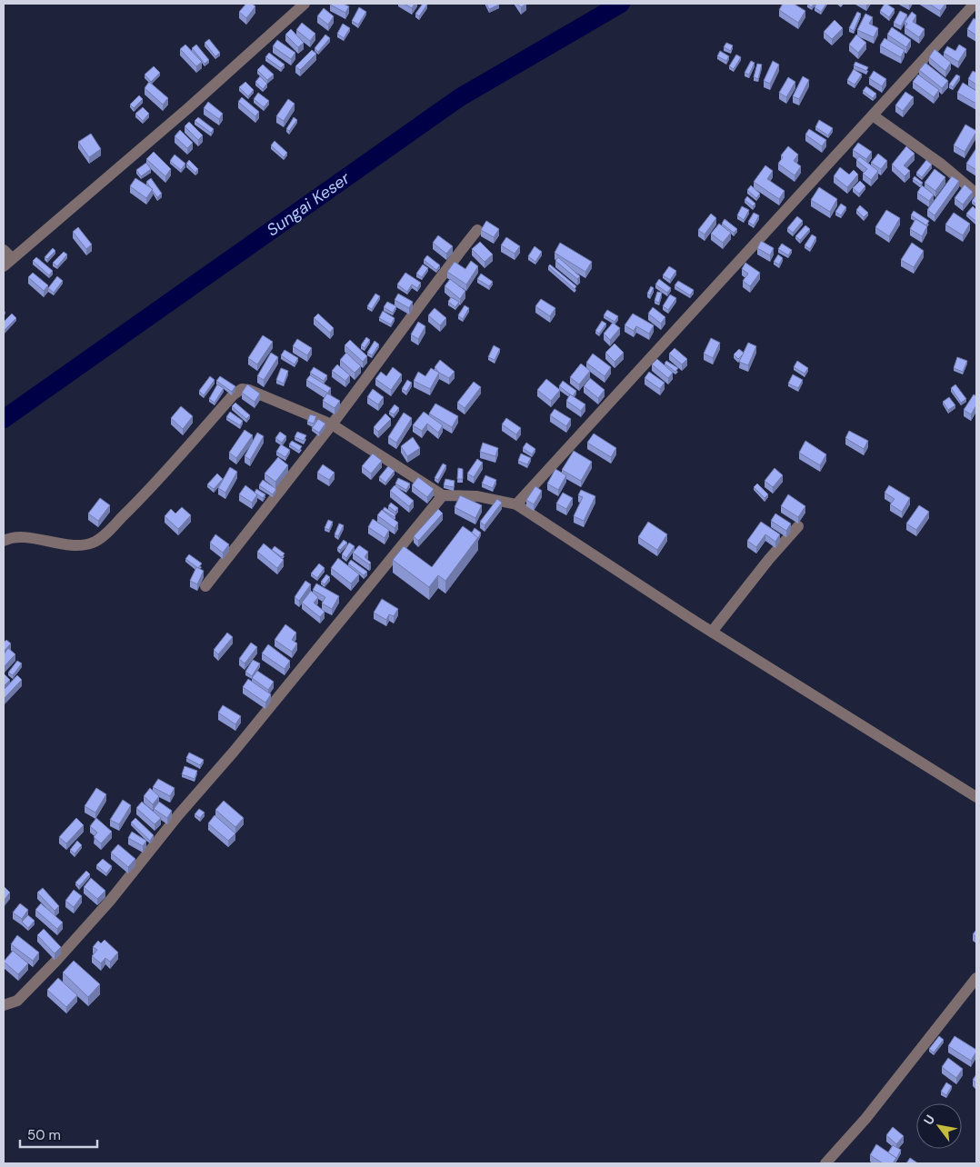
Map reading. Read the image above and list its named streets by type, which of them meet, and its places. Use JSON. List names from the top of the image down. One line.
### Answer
{"water":["Sungai Keser"],"scale_bar":"50 m","north":"top left"}
